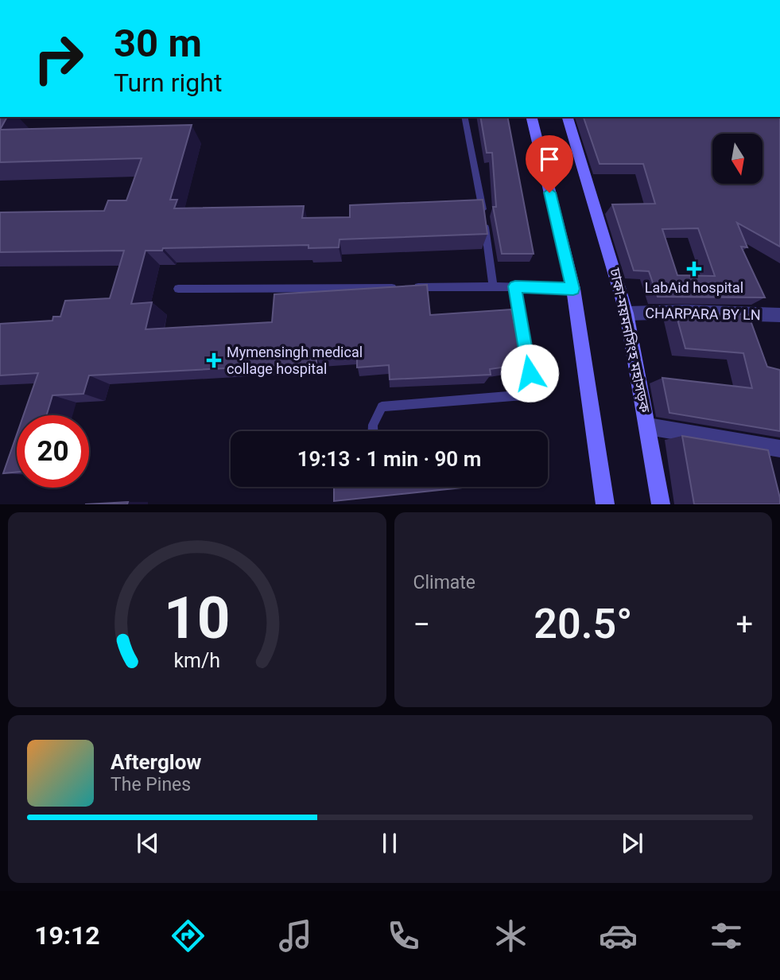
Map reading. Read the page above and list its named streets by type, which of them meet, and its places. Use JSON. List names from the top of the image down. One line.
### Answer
{"streets":{"main road":["ঢাকা-ময়মনসিংহ মহাসড়ক"],"street":["CHARPARA BY LN"]},"crossings":[["CHARPARA BY LN","ঢাকা-ময়মনসিংহ মহাসড়ক"]],"places":{"health":["LabAid hospital","Mymensingh medical collage hospital"]},"north":"bottom","page":{"turn":["30 m","Turn right"],"limit":"20","trip":"19:13 · 1 min · 90 m","tile":"Climate","heat":["−","20.5°","+"],"song":["Afterglow","The Pines"],"tabs":"19:12","gauge":["10","km/h"]}}
